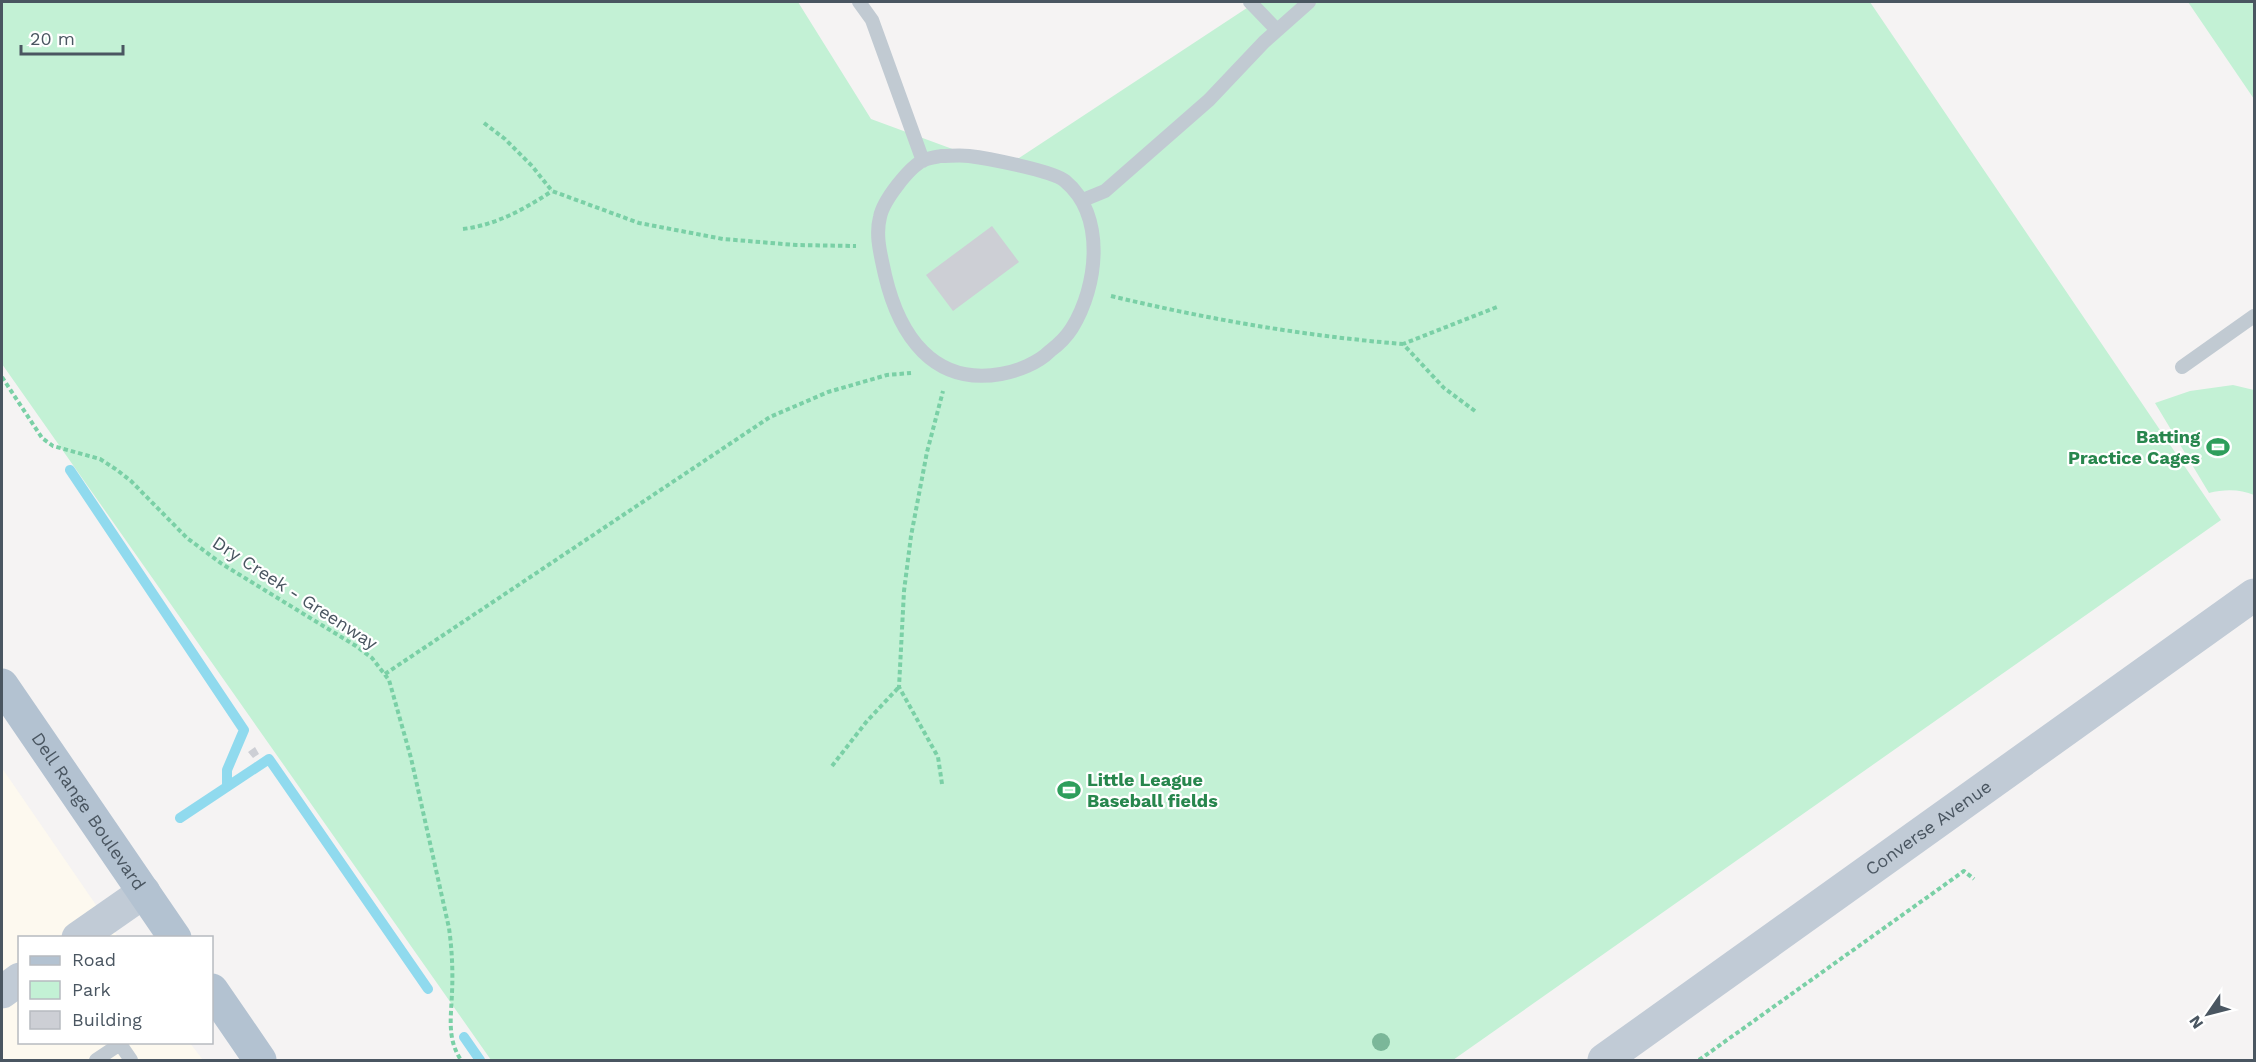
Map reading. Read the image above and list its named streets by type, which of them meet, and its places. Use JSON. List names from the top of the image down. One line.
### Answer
{"streets":{"main road":["Dell Range Boulevard","Converse Avenue"],"path":["Dry Creek - Greenway"]},"places":{"sports":["Batting Practice Cages","Little League Baseball fields"]},"legend":["Road","Park","Building"],"scale_bar":"20 m","north":"bottom left"}
